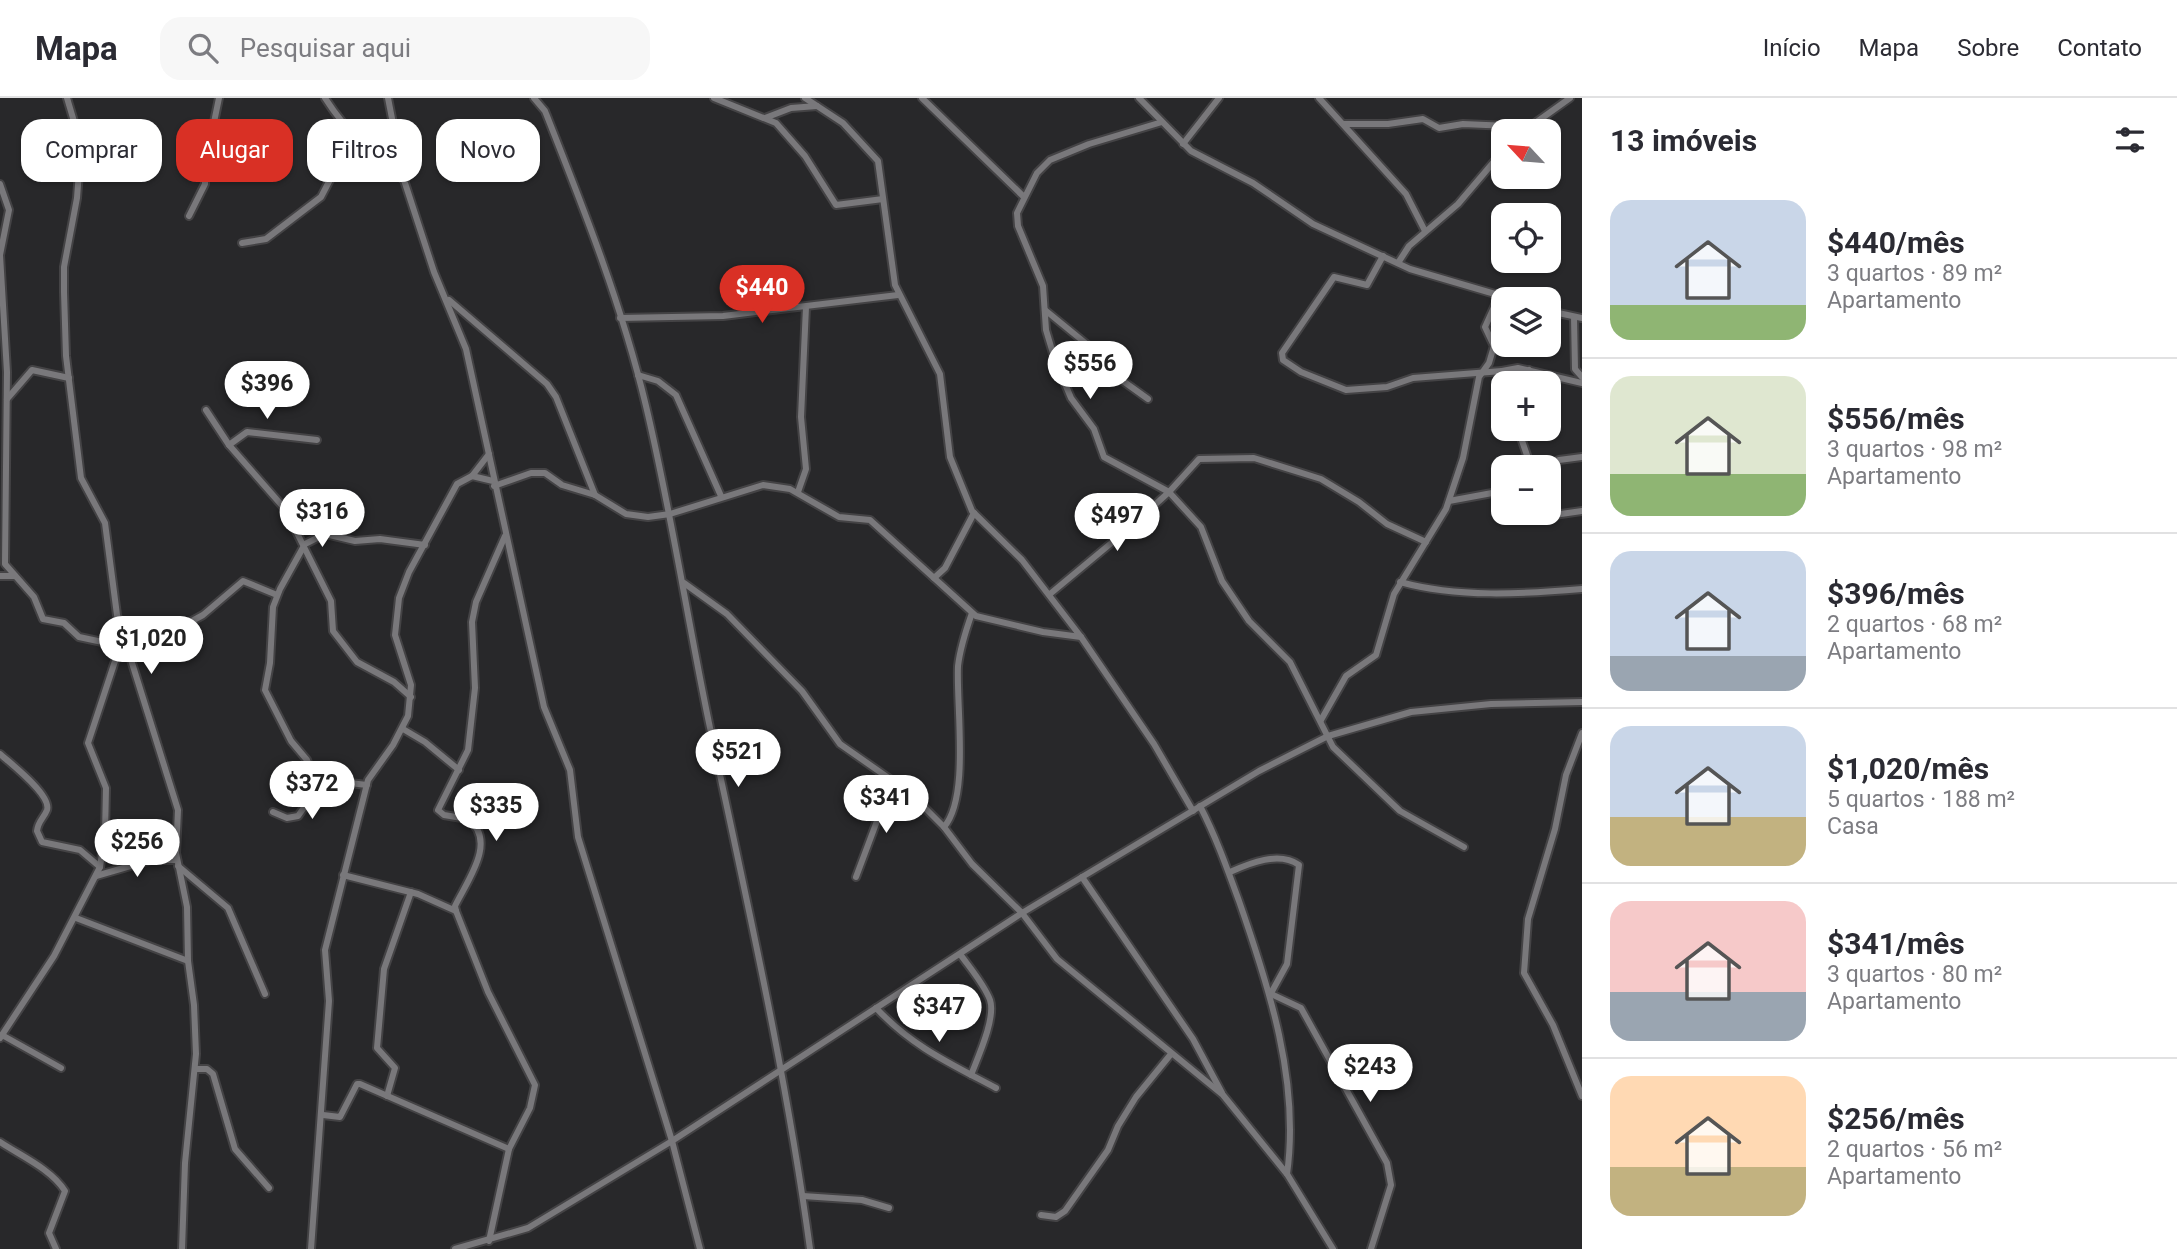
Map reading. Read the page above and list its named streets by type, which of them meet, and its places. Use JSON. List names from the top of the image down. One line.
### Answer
{"north":"top left","page":{"header":"Mapa","search":"Pesquisar aqui","nav":["Início","Mapa","Sobre","Contato"],"heading":"13 imóveis","map_buttons":["+","−"],"chip":["Comprar","Alugar","Filtros","Novo"],"list":[{"name":"$440/mês","note":"3 quartos · 89 m² · Apartamento"},{"name":"$556/mês","note":"3 quartos · 98 m² · Apartamento"},{"name":"$396/mês","note":"2 quartos · 68 m² · Apartamento"},{"name":"$1,020/mês","note":"5 quartos · 188 m² · Casa"},{"name":"$341/mês","note":"3 quartos · 80 m² · Apartamento"},{"name":"$256/mês","note":"2 quartos · 56 m² · Apartamento"}],"price":["$440","$556","$396","$316","$497","$1,020","$521","$372","$341","$335","$256","$347","$243"]}}
